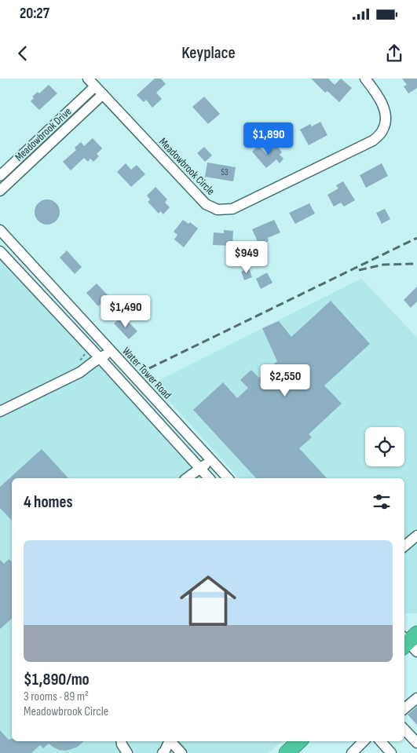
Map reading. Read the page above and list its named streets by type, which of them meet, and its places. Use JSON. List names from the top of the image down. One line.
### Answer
{"streets":{"street":["Meadowbrook Drive","Meadowbrook Circle","Water Tower Road"]},"crossings":[["Meadowbrook Drive","Meadowbrook Circle"]],"house_numbers":["53"],"page":{"status":"20:27","header":"Keyplace","price":["$1,890","$949","$1,490","$2,550"],"heading":"4 homes","list":[{"name":"$1,890/mo","note":"3 rooms · 89 m² · Meadowbrook Circle"}]}}
